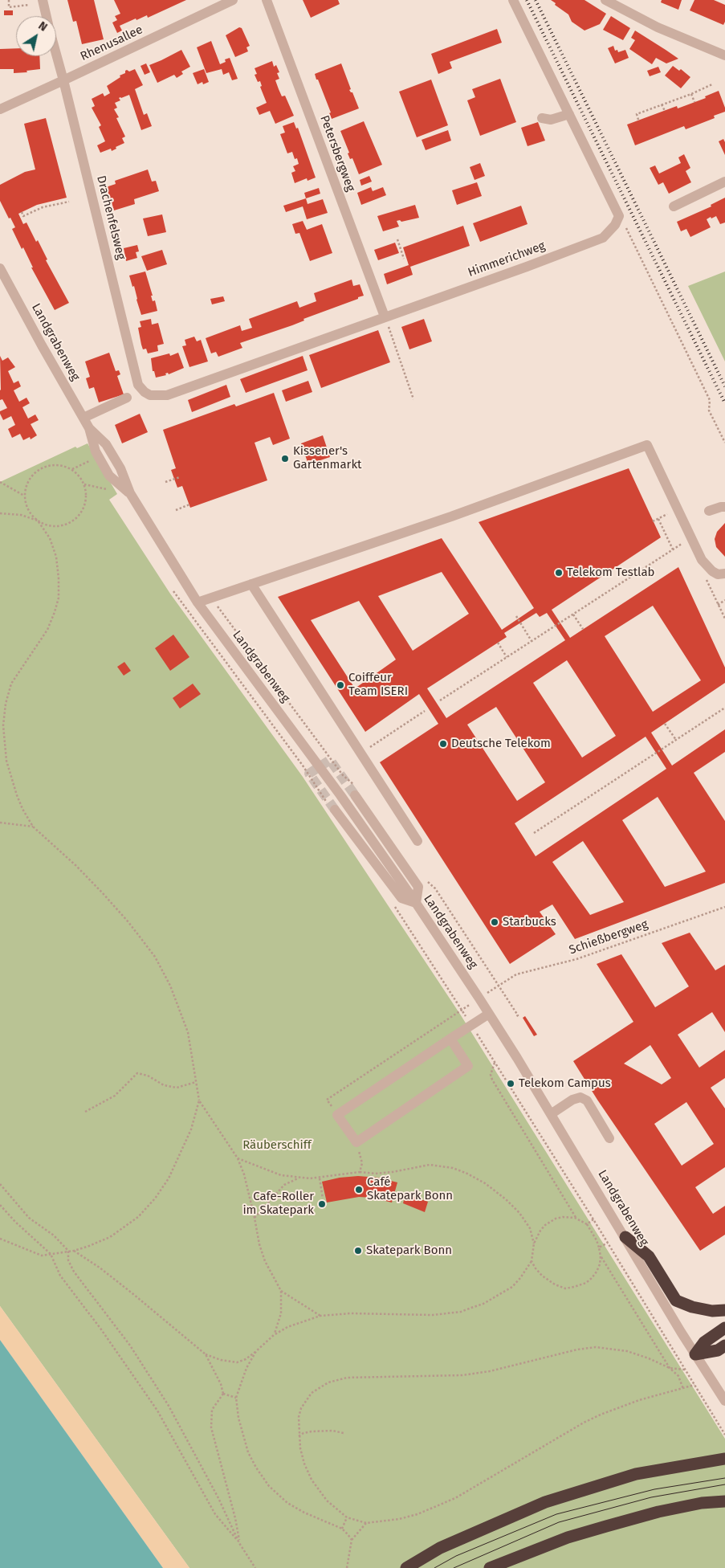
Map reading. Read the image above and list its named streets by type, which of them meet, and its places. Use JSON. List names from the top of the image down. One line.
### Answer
{"streets":{"street":["Rhenusallee","Petersbergweg","Drachenfelsweg","Himmerichweg","Landgrabenweg"],"path":["Schießbergweg"]},"crossings":[["Rhenusallee","Drachenfelsweg"],["Petersbergweg","Himmerichweg"],["Drachenfelsweg","Himmerichweg"]],"parks":["Räuberschiff"],"places":["Kissener's Gartenmarkt","Telekom Testlab","Coiffeur Team ISERI","Deutsche Telekom","Starbucks","Telekom Campus","Café Skatepark Bonn","Cafe-Roller im Skatepark","Skatepark Bonn"],"north":"top right"}
